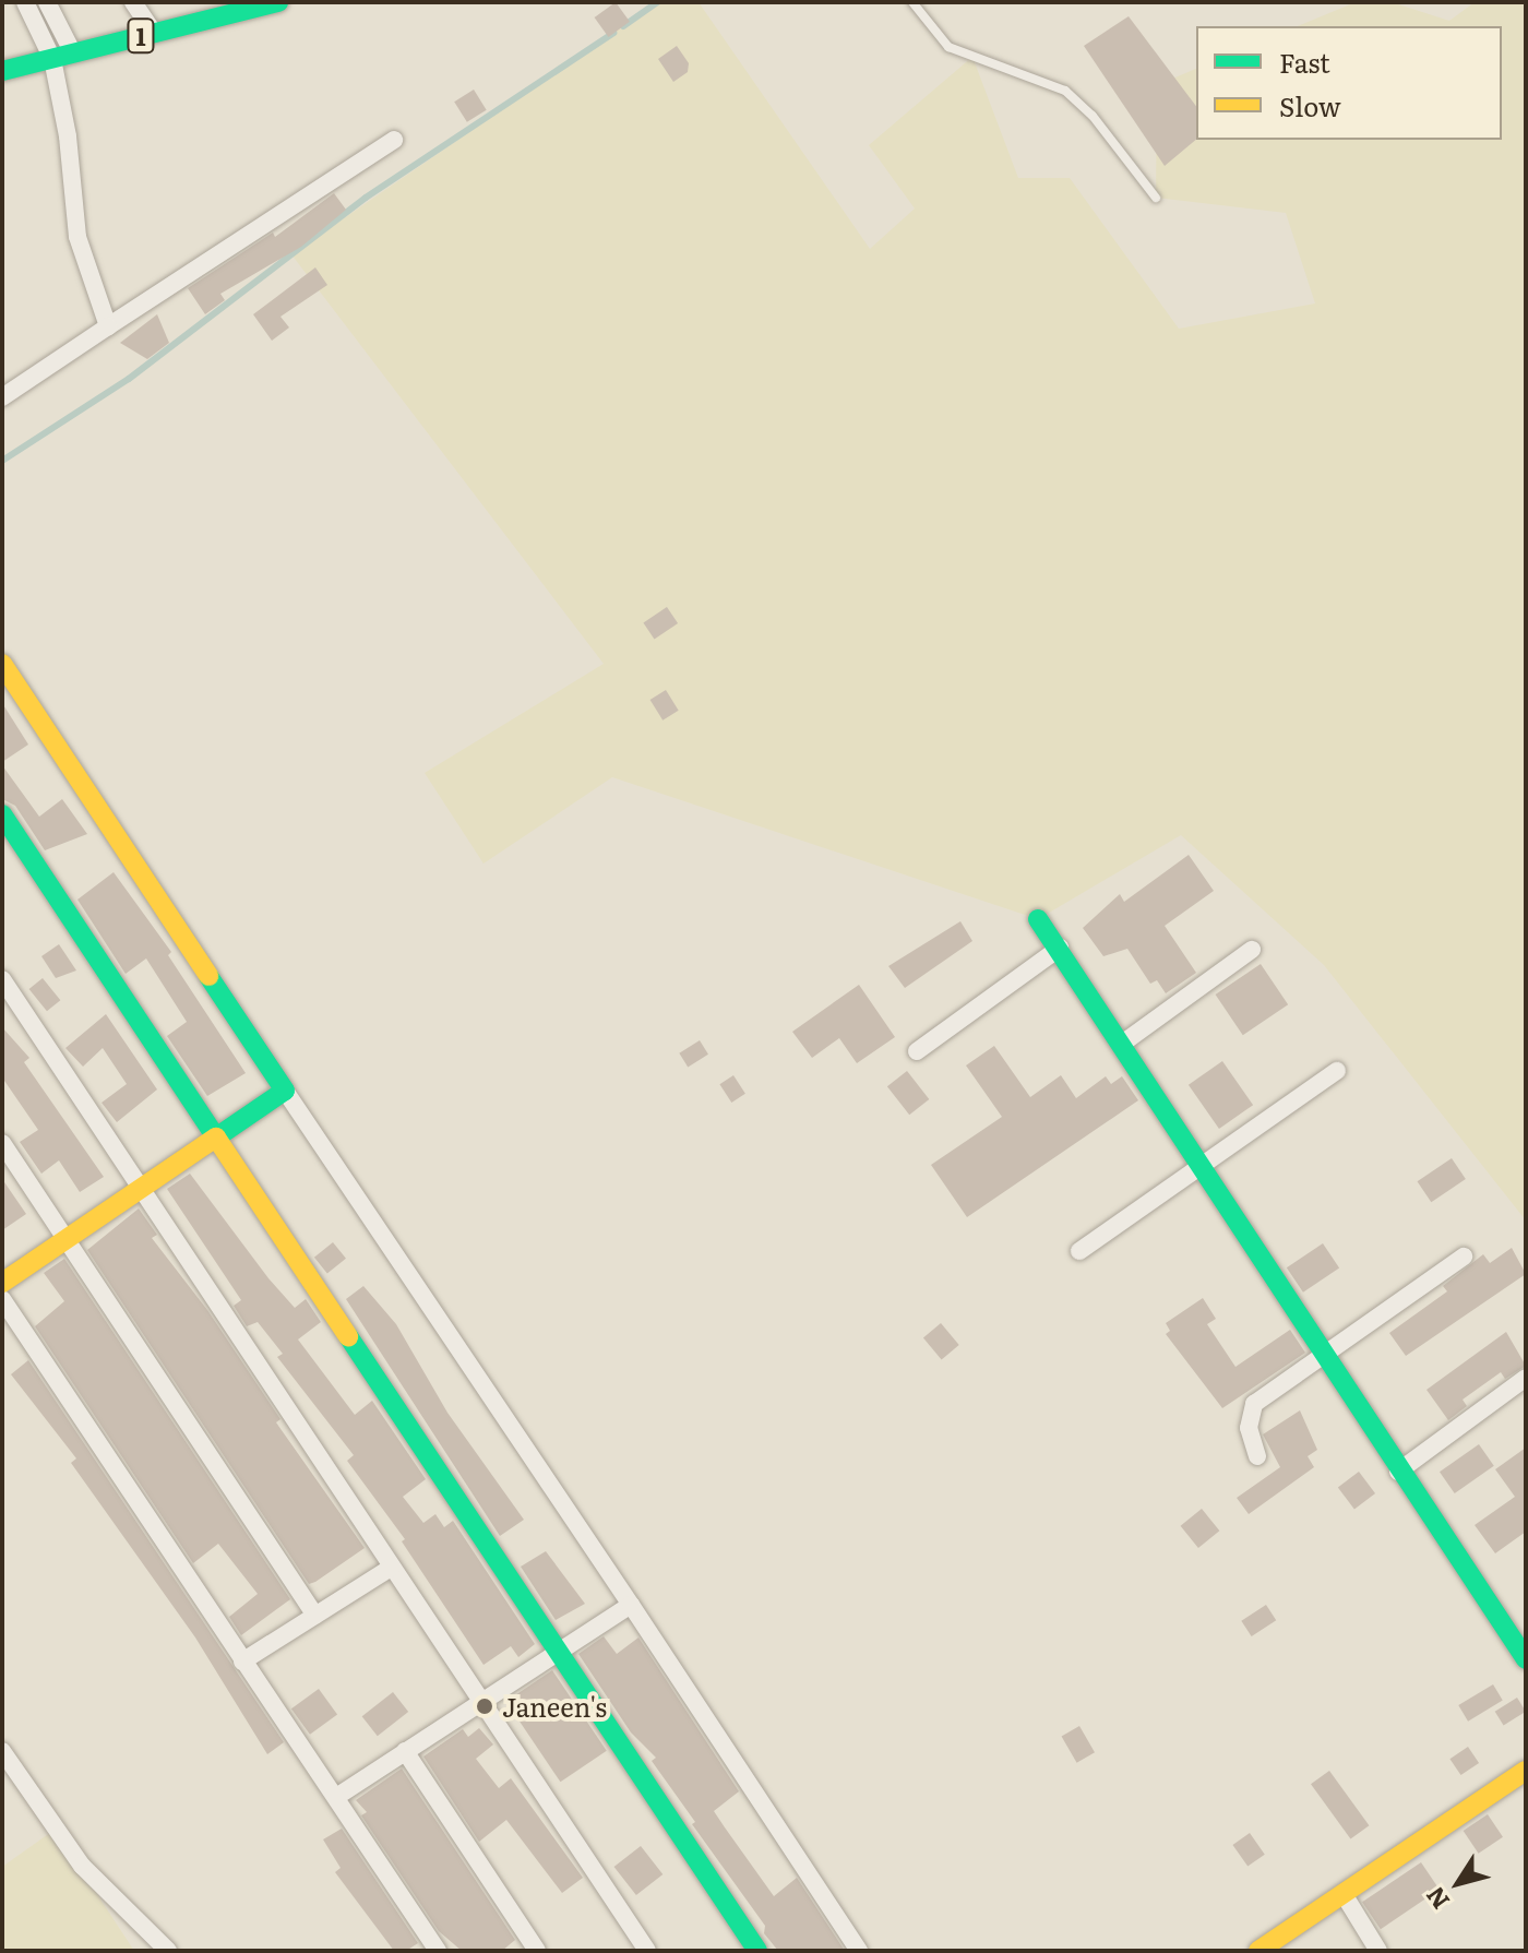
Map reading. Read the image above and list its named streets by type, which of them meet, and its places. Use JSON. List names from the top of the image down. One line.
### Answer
{"streets":{"street":["1"]},"places":["Janeen's"],"legend":["Fast","Slow"],"north":"bottom left"}
